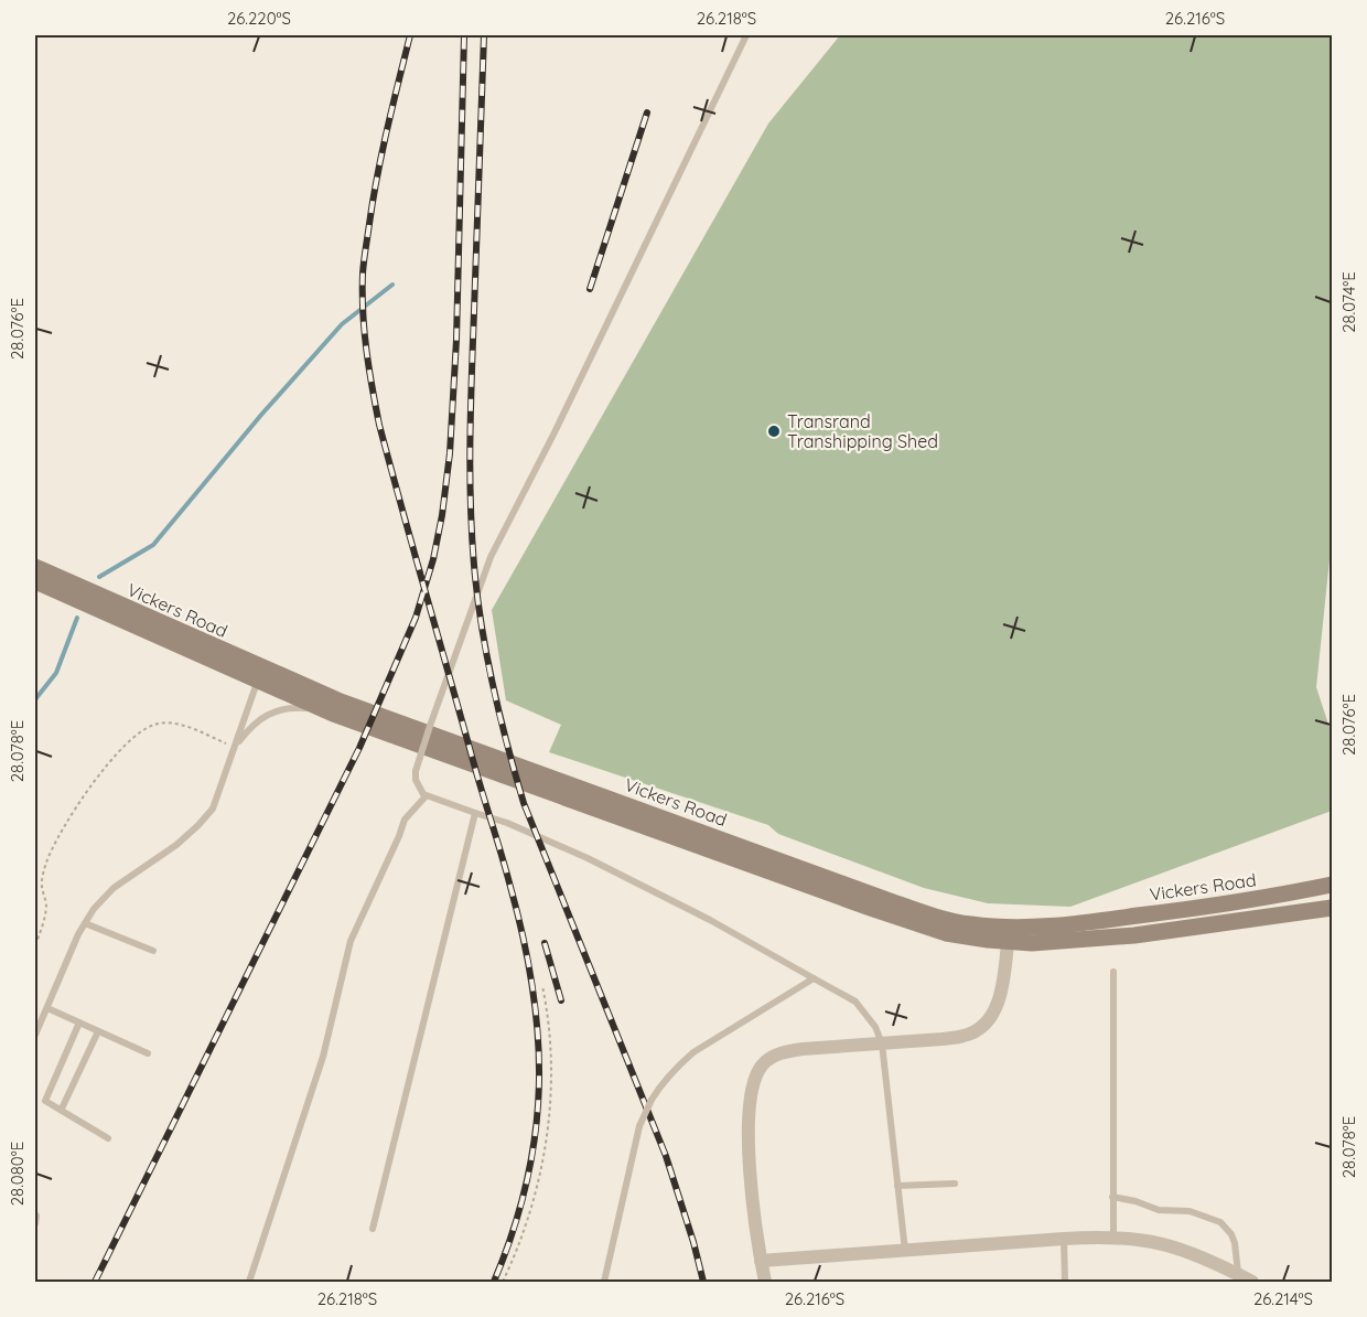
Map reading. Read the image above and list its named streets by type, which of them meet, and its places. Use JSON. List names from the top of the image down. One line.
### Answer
{"streets":{"main road":["Vickers Road"]},"places":["Transrand Transhipping Shed"],"coordinates":["26.220°S","26.218°S","26.216°S","28.074°E","28.076°E","28.078°E","28.080°E","26.214°S"]}
